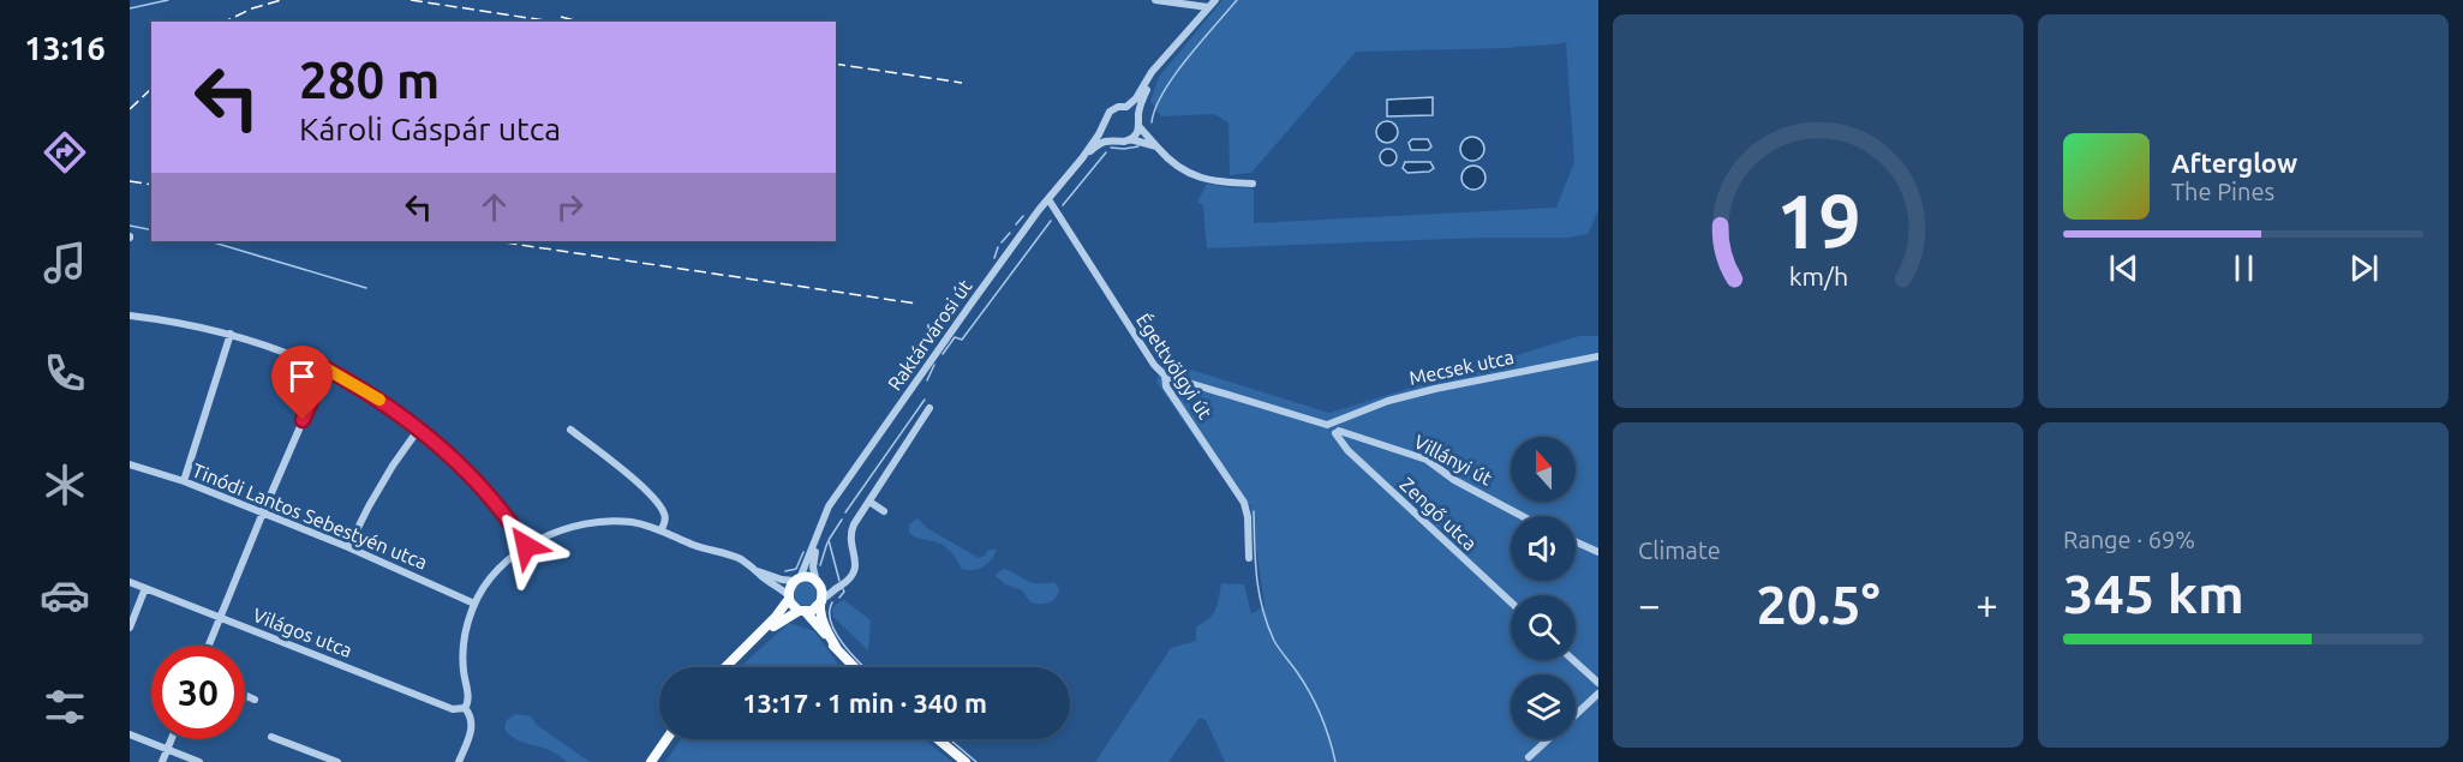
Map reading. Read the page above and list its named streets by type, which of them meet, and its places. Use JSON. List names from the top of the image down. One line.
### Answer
{"streets":{"main road":["Raktárvárosi út"],"street":["Égettvölgyi út","Mecsek utca","Villányi út","Zengő utca","Tinódi Lantos Sebestyén utca","Világos utca"]},"crossings":[["Raktárvárosi út","Égettvölgyi út"],["Égettvölgyi út","Villányi út"],["Mecsek utca","Villányi út"],["Mecsek utca","Zengő utca"],["Villányi út","Zengő utca"]],"north":"top","page":{"tabs":"13:16","turn":["280 m","Károli Gáspár utca"],"song":["Afterglow","The Pines"],"tile":["Climate",["Range · 69%","345 km"]],"heat":["−","20.5°","+"],"limit":"30","trip":"13:17 · 1 min · 340 m","gauge":["19","km/h"]}}
